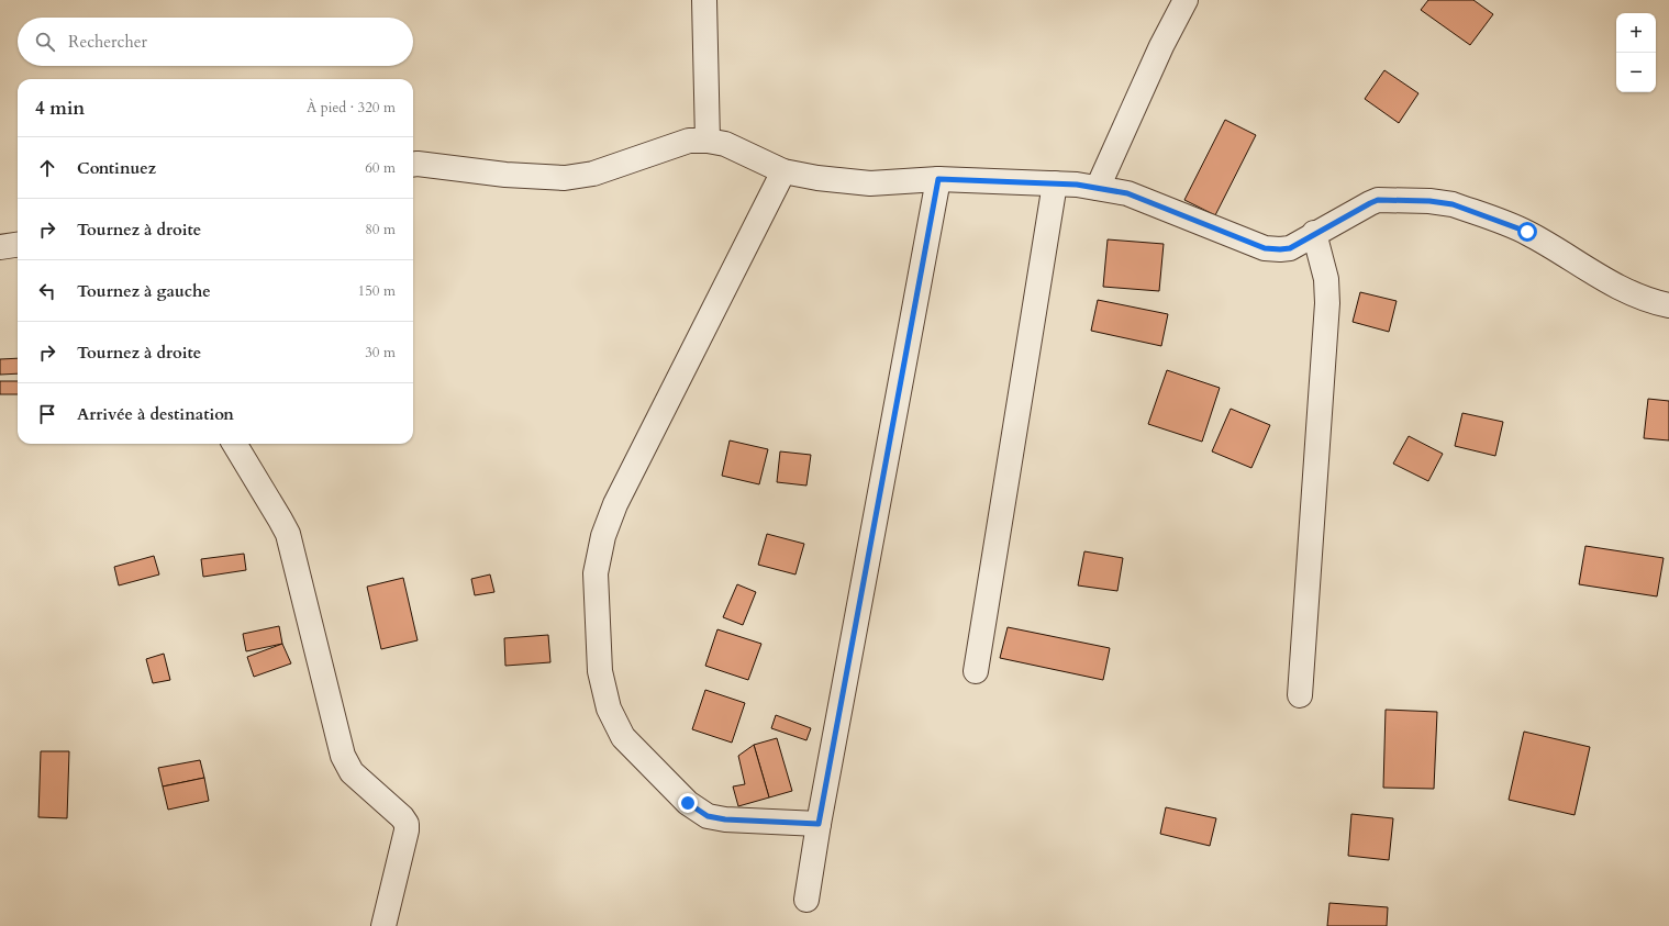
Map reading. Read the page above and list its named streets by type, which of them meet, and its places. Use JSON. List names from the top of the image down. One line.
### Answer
{"page":{"map_buttons":["+","−"],"search":"Rechercher","heading":["4 min","À pied · 320 m"],"list":[["Continuez","60 m"],["Tournez à droite","80 m"],["Tournez à gauche","150 m"],["Tournez à droite","30 m"],"Arrivée à destination"]}}
